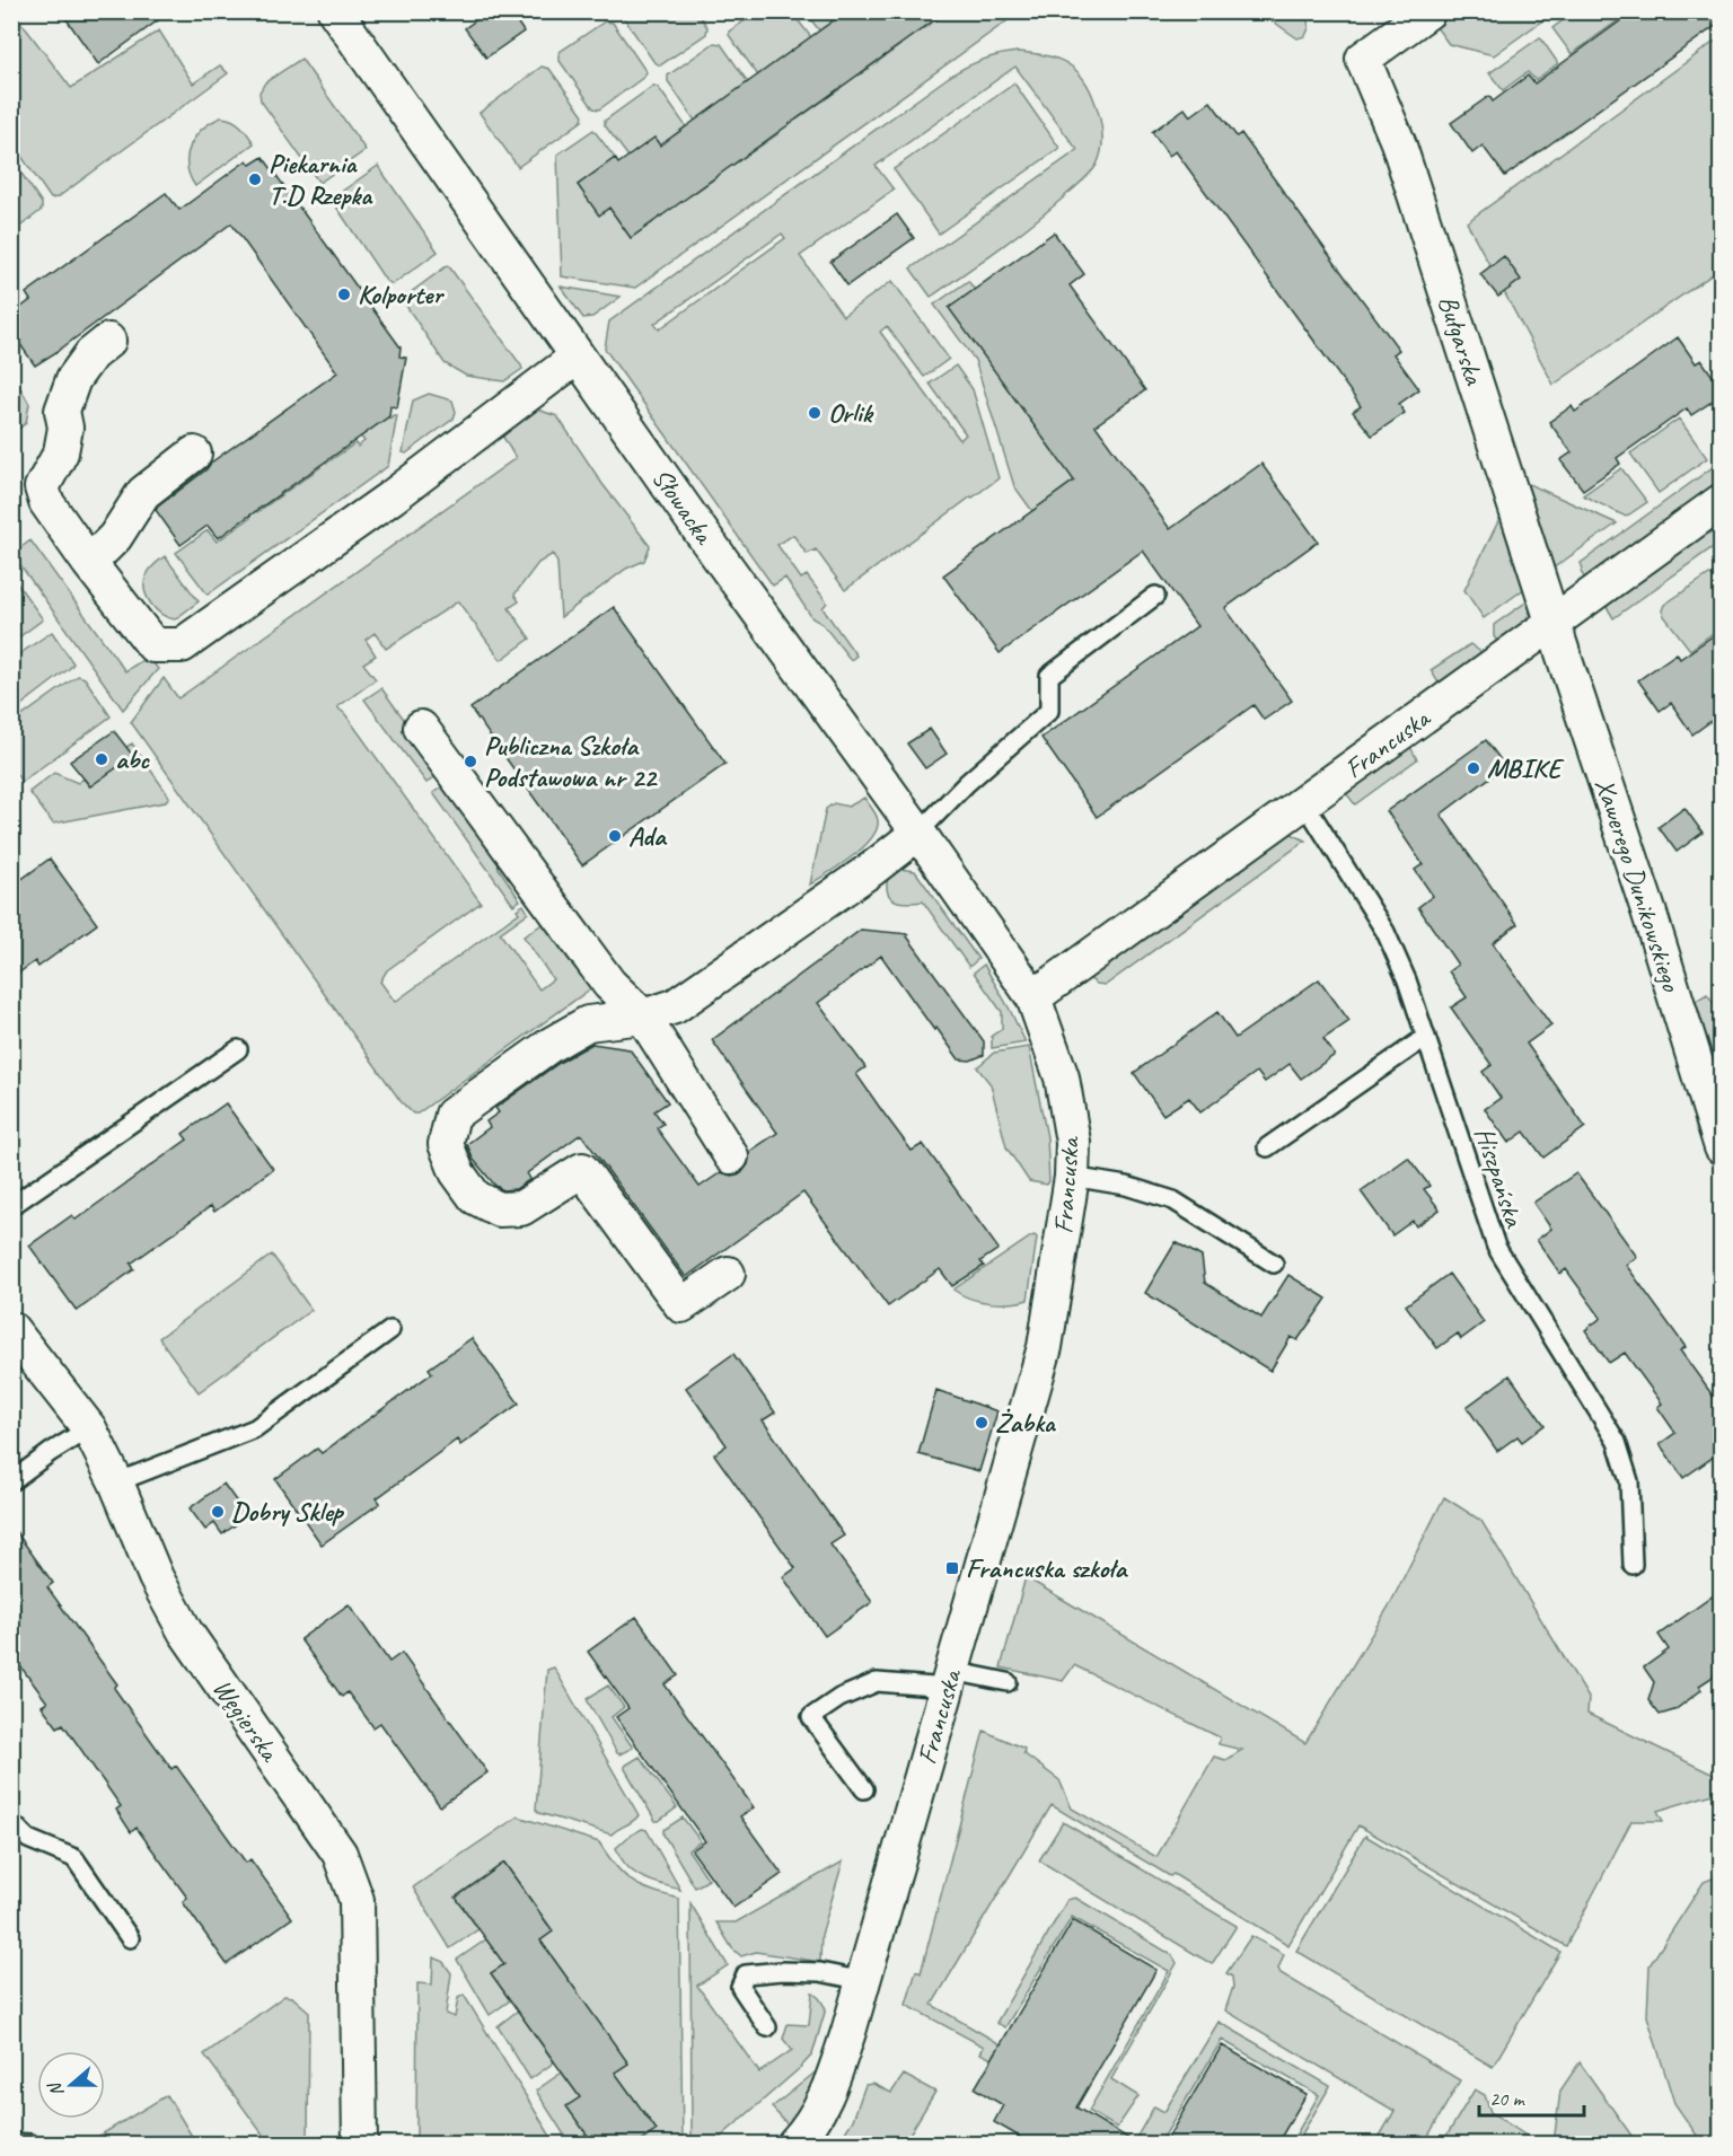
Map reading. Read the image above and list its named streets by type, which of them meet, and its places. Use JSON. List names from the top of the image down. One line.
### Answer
{"streets":{"street":["Bułgarska","Słowacka","Francuska","Xawerego Dunikowskiego","Węgierska"],"lane":["Hiszpańska"]},"crossings":[["Bułgarska","Francuska"],["Bułgarska","Xawerego Dunikowskiego"],["Słowacka","Francuska"],["Francuska","Xawerego Dunikowskiego"],["Francuska","Hiszpańska"]],"places":{"other":["Piekarnia T.D Rzepka","Kolporter","Orlik","abc","Publiczna Szkoła Podstawowa nr 22","MBIKE","Ada","Żabka","Dobry Sklep"],"transit":["Francuska szkoła"]},"scale_bar":"20 m","north":"left"}
